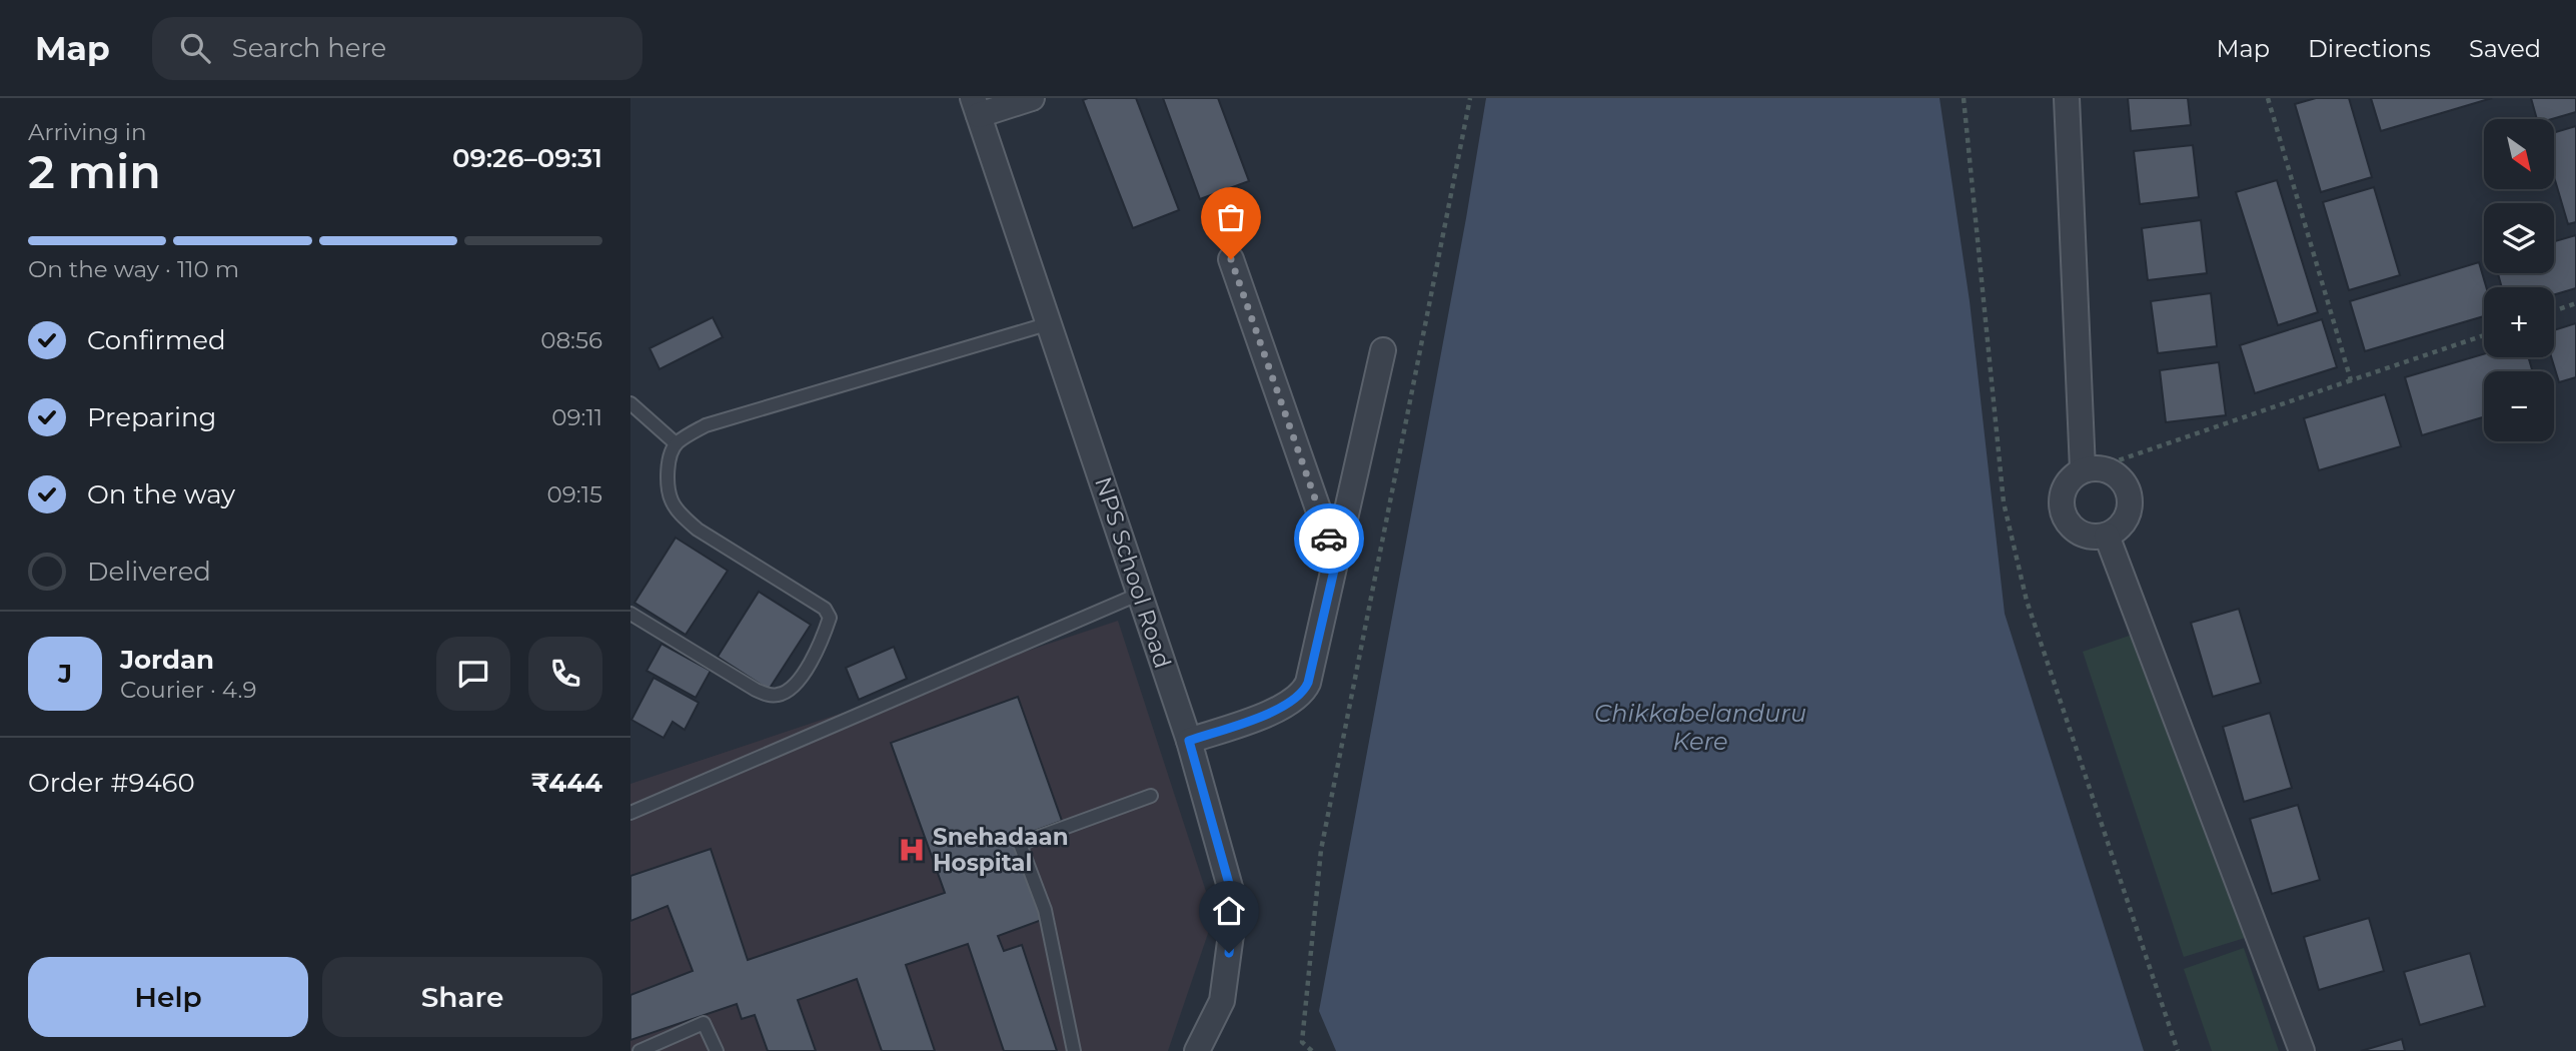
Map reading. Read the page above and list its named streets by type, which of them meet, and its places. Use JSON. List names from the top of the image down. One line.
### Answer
{"streets":{"street":["NPS School Road"]},"water":["Chikkabelanduru Kere"],"places":{"hospital":["Snehadaan Hospital"]},"north":"bottom right","page":{"header":"Map","search":"Search here","nav":["Map","Directions","Saved"],"heading":["2 min","Arriving in","09:26–09:31"],"panel":["Jordan","Courier · 4.9","Order #9460","₹444"],"map_buttons":["+","−"],"bar":"On the way · 110 m","list":[["Confirmed","08:56"],["Preparing","09:11"],["On the way","09:15"],"Delivered"],"round":"J","buttons":["Help","Share"]}}
